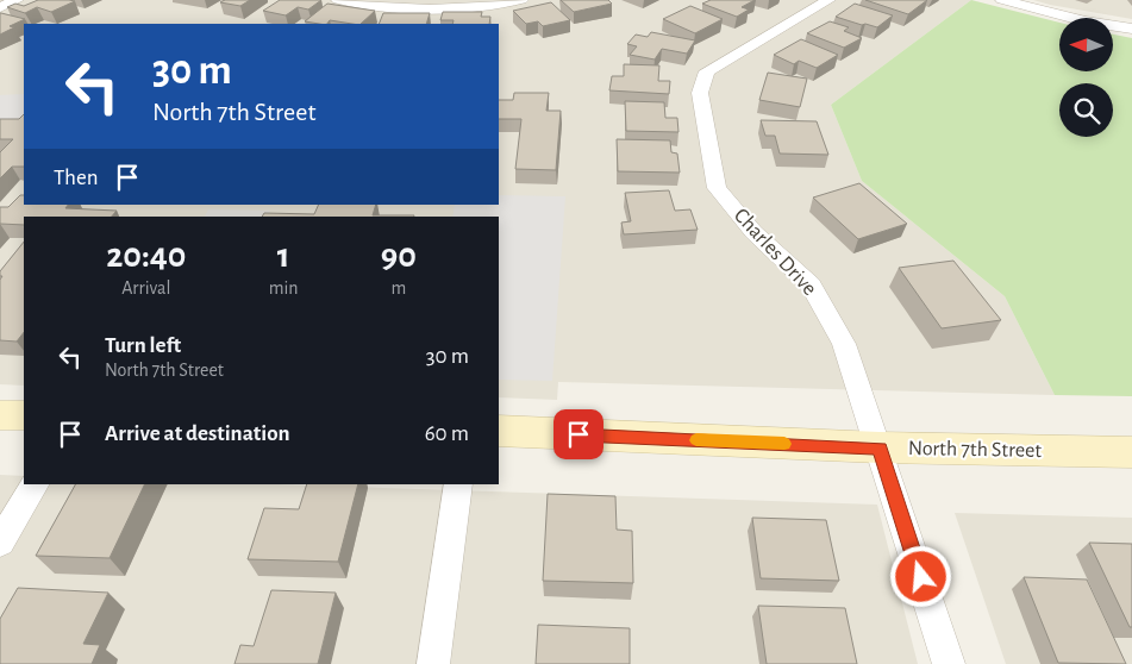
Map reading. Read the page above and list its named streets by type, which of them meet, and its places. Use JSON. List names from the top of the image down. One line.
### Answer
{"streets":{"main road":["North 7th Street"],"street":["Charles Drive"]},"crossings":[["Charles Drive","North 7th Street"]],"north":"left","page":{"turn":["30 m","North 7th Street"],"then":"Then","eta":["20:40","Arrival","1","min","90","m"],"list":[{"name":"Turn left","note":"North 7th Street","value":"30 m"},{"name":"Arrive at destination","value":"60 m"}]}}
